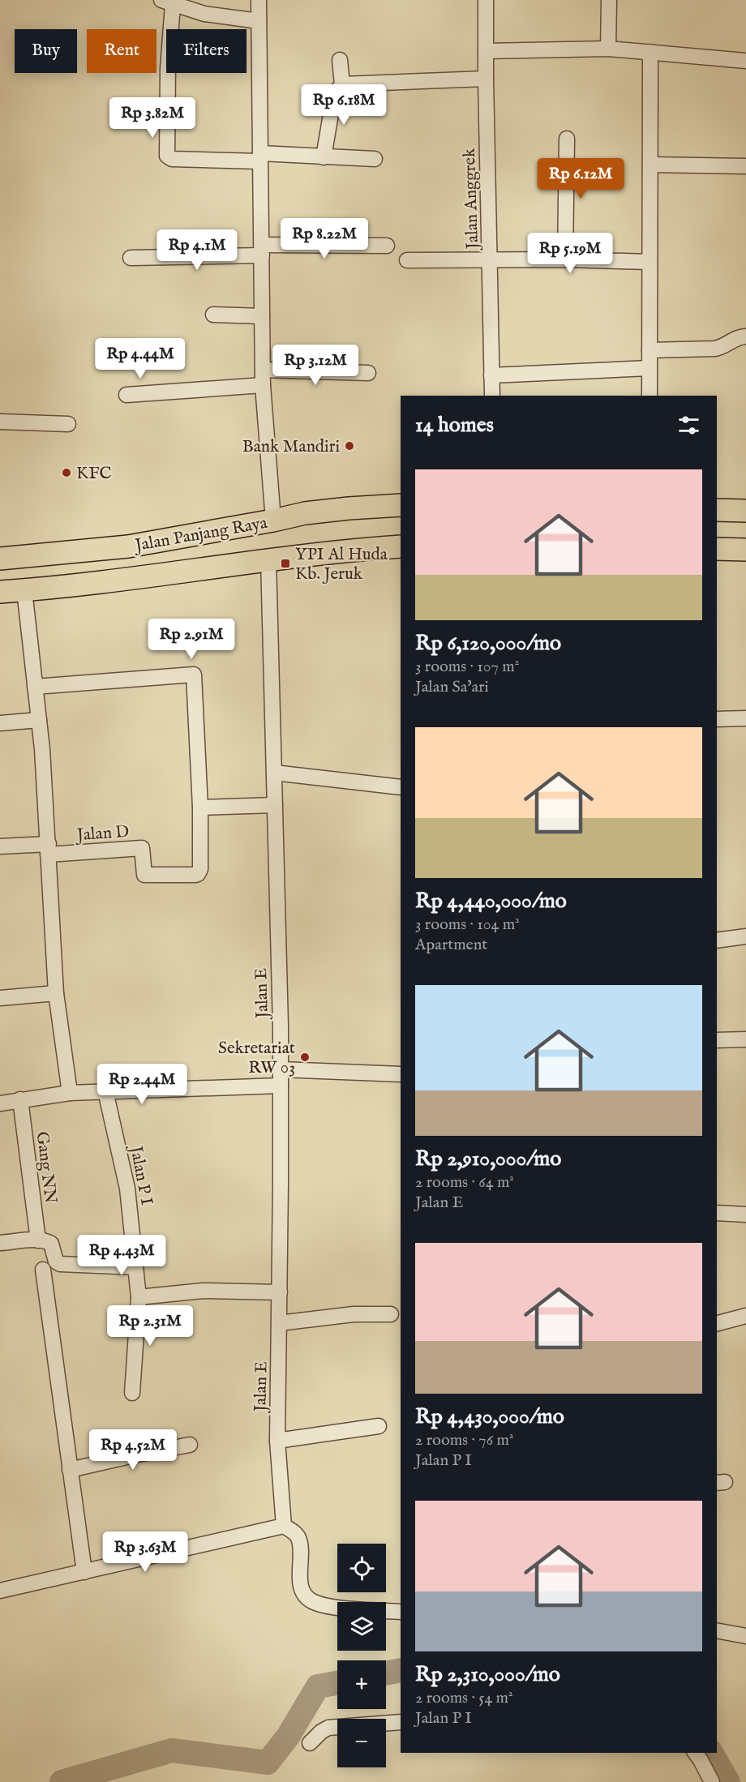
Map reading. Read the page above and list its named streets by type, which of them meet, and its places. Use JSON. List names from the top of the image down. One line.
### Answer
{"streets":{"main road":["Jalan Panjang Raya"],"street":["Jalan Anggrek","Jalan D","Jalan E","Gang NN","Jalan P I"]},"crossings":[["Jalan Panjang Raya","Jalan E"]],"places":{"other":["Bank Mandiri","KFC","Sekretariat RW 03"],"transit":["YPI Al Huda Kb. Jeruk"]},"page":{"chip":["Buy","Rent","Filters"],"price":["Rp 6.18M","Rp 3.82M","Rp 6.12M","Rp 8.22M","Rp 4.1M","Rp 5.19M","Rp 4.44M","Rp 3.12M","Rp 2.91M","Rp 2.44M","Rp 4.43M","Rp 2.31M","Rp 4.52M","Rp 3.63M"],"heading":"14 homes","list":[{"name":"Rp 6,120,000/mo","note":"3 rooms · 107 m² · Jalan Sa'ari"},{"name":"Rp 4,440,000/mo","note":"3 rooms · 104 m² · Apartment"},{"name":"Rp 2,910,000/mo","note":"2 rooms · 64 m² · Jalan E"},{"name":"Rp 4,430,000/mo","note":"2 rooms · 76 m² · Jalan P I"},{"name":"Rp 2,310,000/mo","note":"2 rooms · 54 m² · Jalan P I"}],"map_buttons":["+","−"]}}
